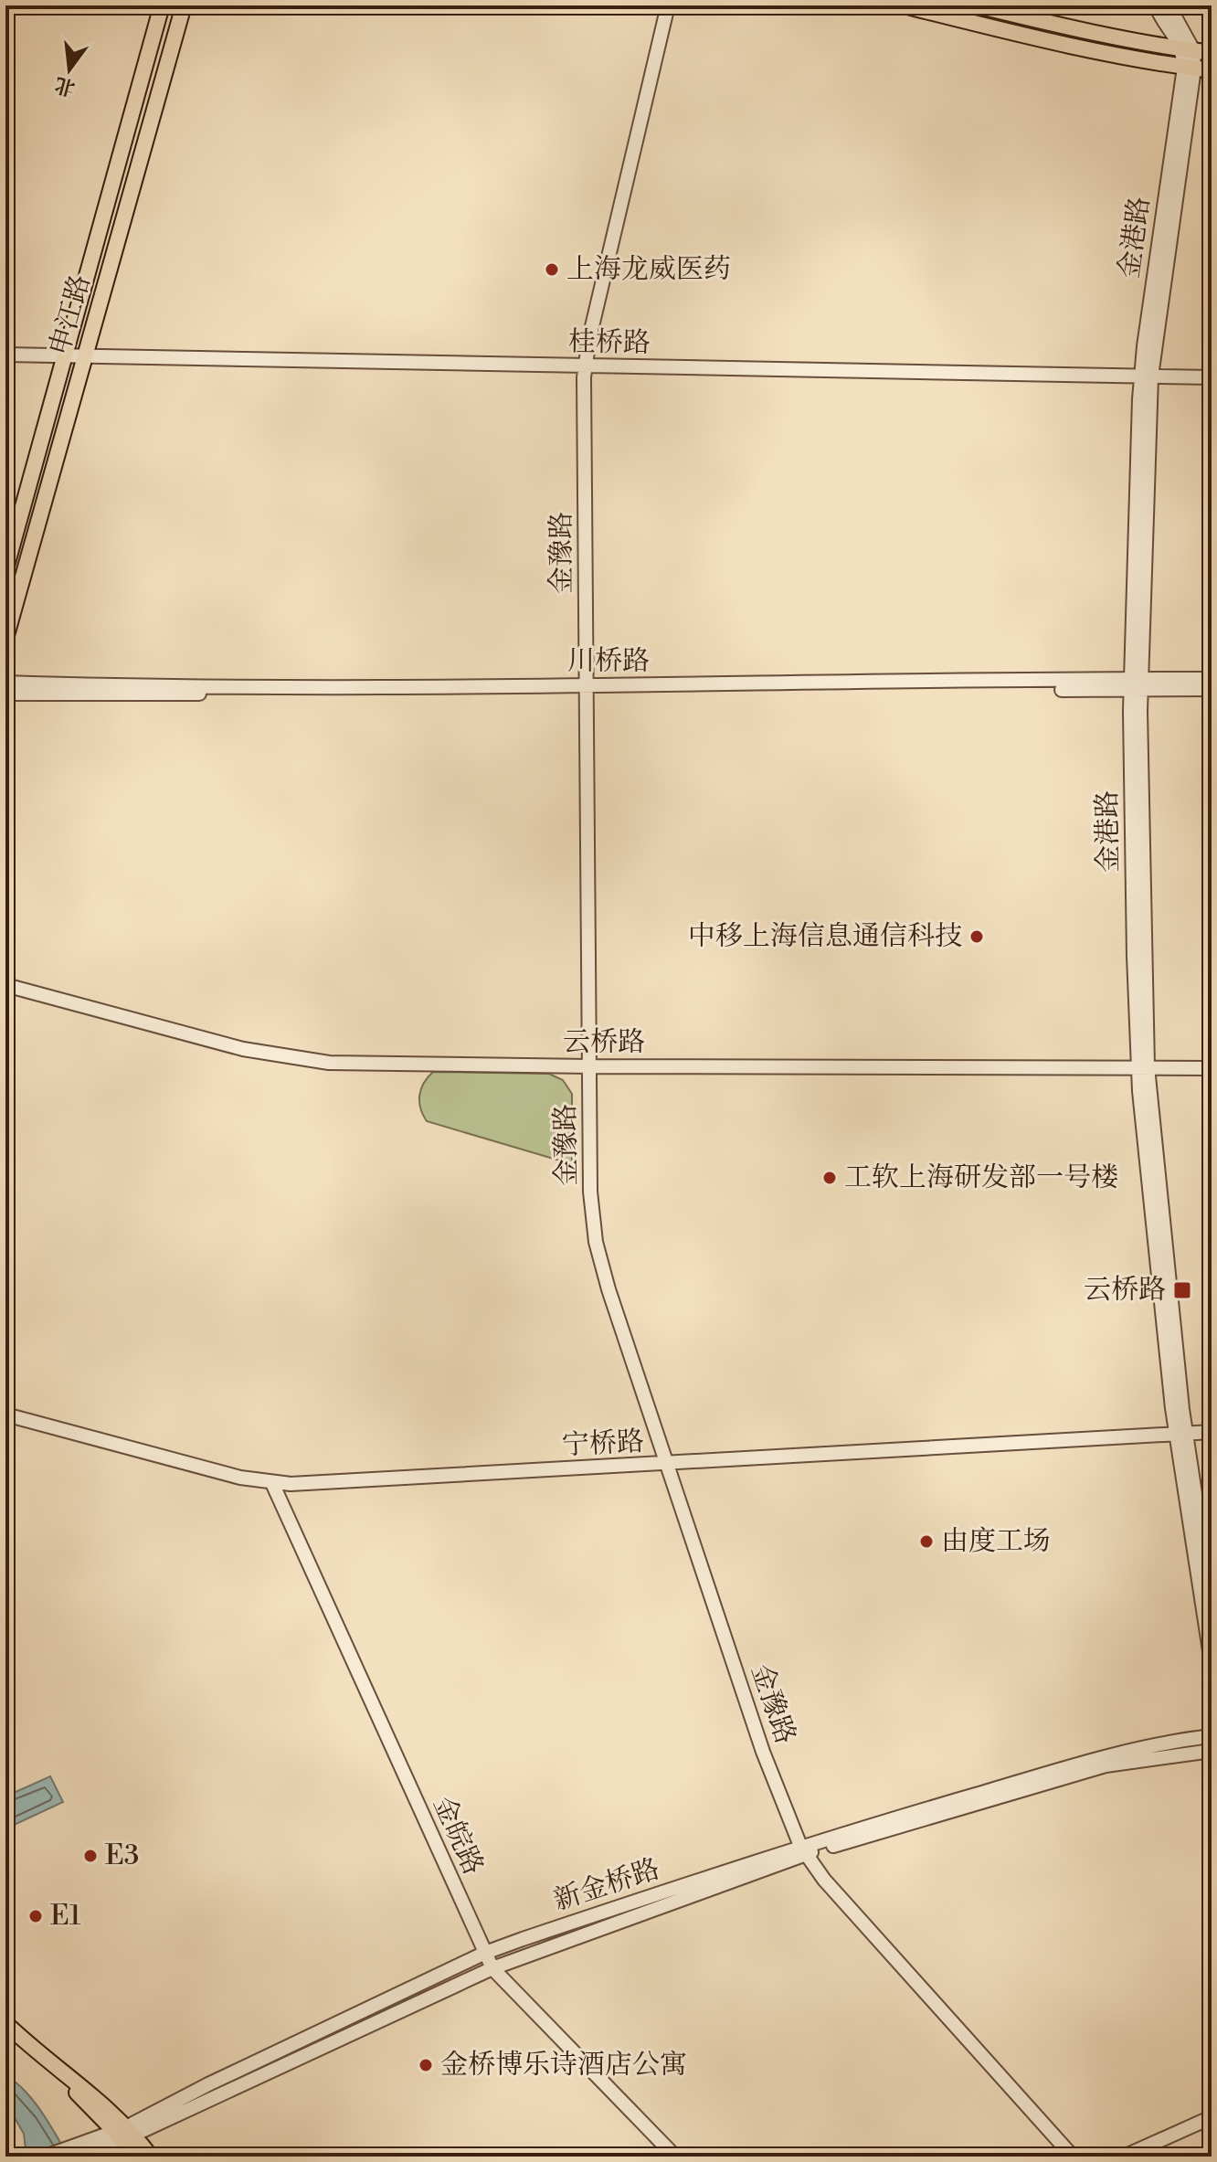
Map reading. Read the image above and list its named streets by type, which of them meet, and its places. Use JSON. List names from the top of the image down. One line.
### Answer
{"streets":{"main road":["申江路"],"street":["金港路","桂桥路","金豫路","川桥路","云桥路","宁桥路","金皖路","新金桥路"]},"crossings":[["金港路","桂桥路"],["金港路","川桥路"],["金港路","云桥路"],["金港路","宁桥路"],["申江路","桂桥路"],["桂桥路","金豫路"],["金豫路","川桥路"],["金豫路","云桥路"],["金豫路","宁桥路"],["金豫路","新金桥路"],["宁桥路","金皖路"],["金皖路","新金桥路"]],"places":{"other":["上海龙威医药","中移上海信息通信科技","工软上海研发部一号楼","由度工场","E3","E1","金桥博乐诗酒店公寓"],"transit":["云桥路"]},"north":"bottom"}
